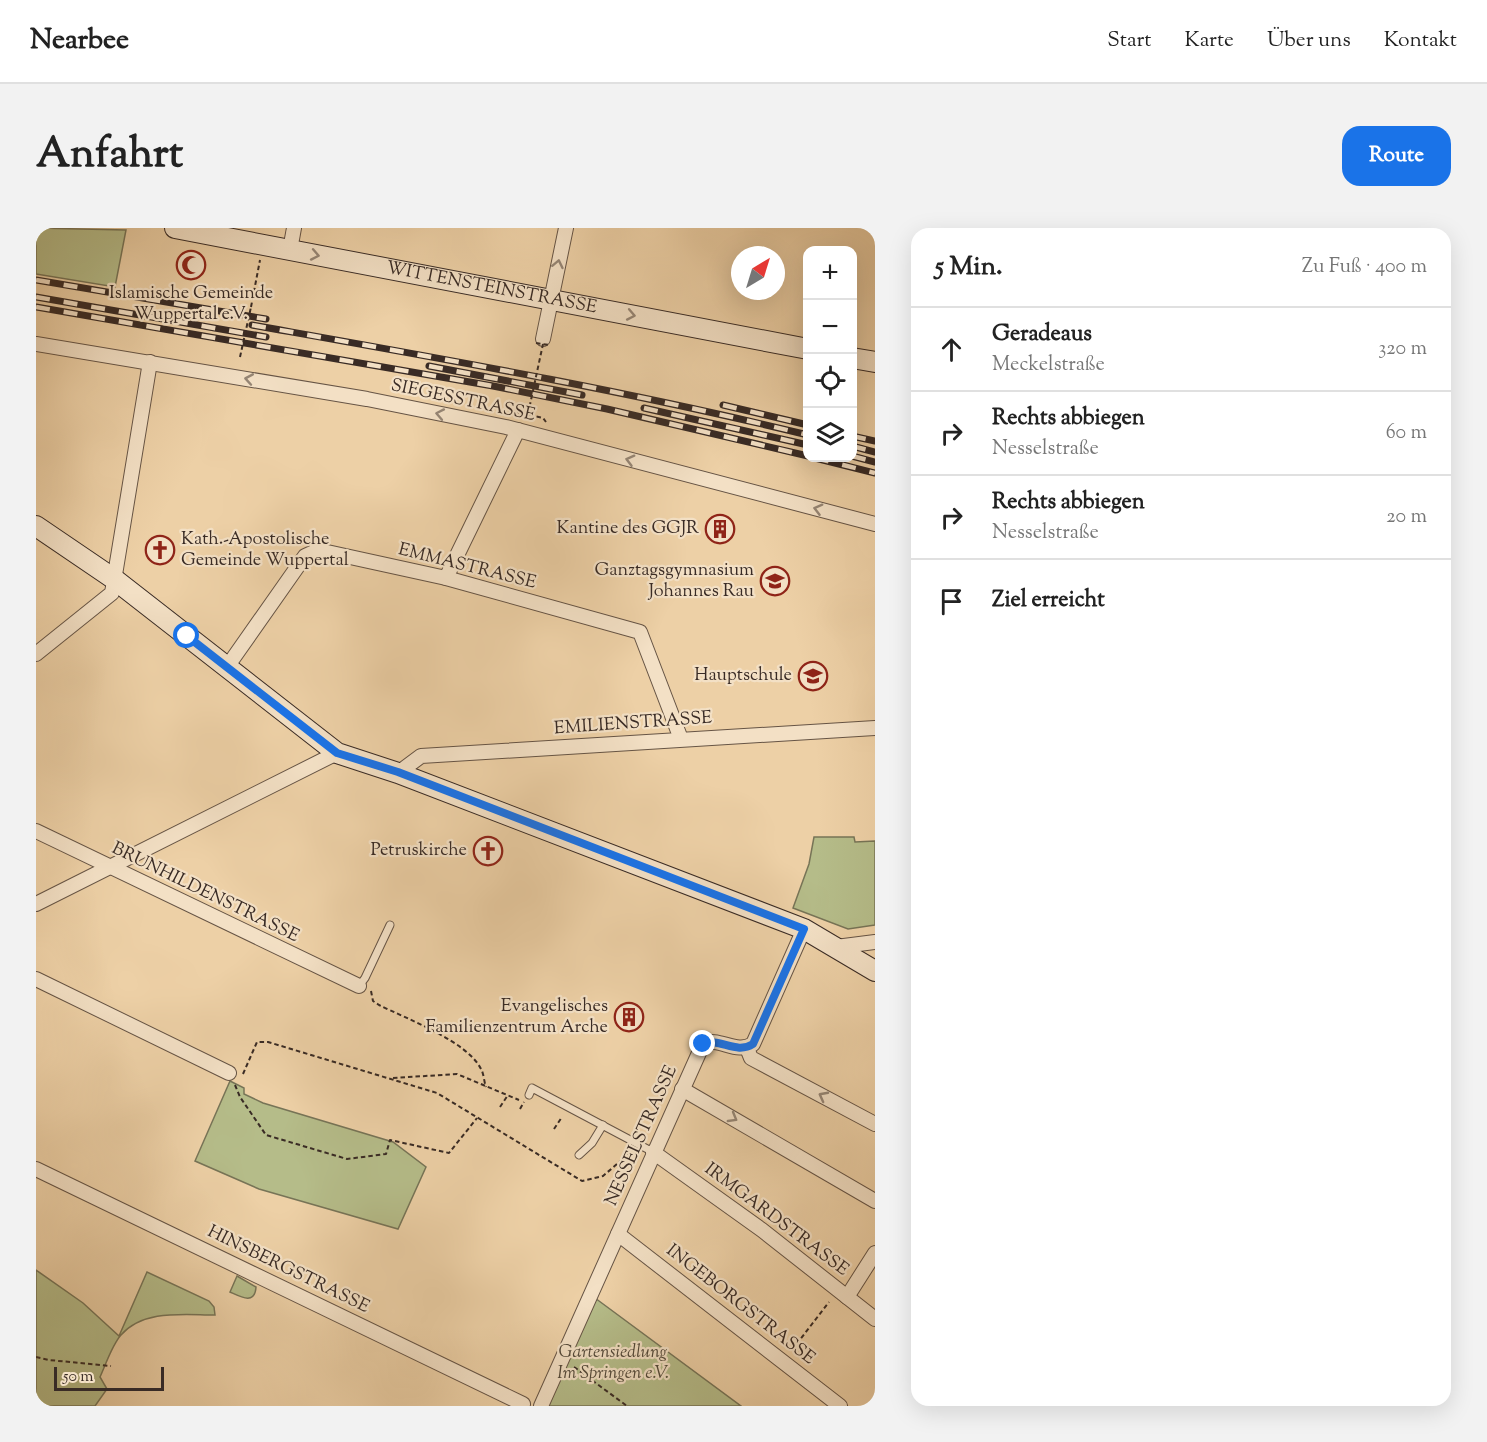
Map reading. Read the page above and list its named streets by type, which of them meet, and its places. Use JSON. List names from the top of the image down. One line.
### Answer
{"streets":{"street":["WITTENSTEINSTRASSE","SIEGESSTRASSE","EMMASTRASSE","EMILIENSTRASSE","BRUNHILDENSTRASSE","NESSELSTRASSE","IRMGARDSTRASSE","HINSBERGSTRASSE","INGEBORGSTRASSE"]},"crossings":[["EMMASTRASSE","EMILIENSTRASSE"],["NESSELSTRASSE","IRMGARDSTRASSE"],["NESSELSTRASSE","INGEBORGSTRASSE"]],"one_way":["WITTENSTEINSTRASSE","SIEGESSTRASSE"],"parks":["Gartensiedlung Im Springen e.V."],"places":{"mosque":["Islamische Gemeinde Wuppertal e.V."],"building":["Kantine des GGJR","Evangelisches Familienzentrum Arche"],"church":["Kath.-Apostolische Gemeinde Wuppertal","Petruskirche"],"school or university":["Ganztagsgymnasium Johannes Rau","Hauptschule"]},"scale_bar":"50 m","north":"top right","page":{"header":"Nearbee","nav":["Start","Karte","Über uns","Kontakt"],"title":"Anfahrt","buttons":"Route","heading":["5 Min.","Zu Fuß · 400 m"],"map_buttons":["+","−"],"list":[["Geradeaus","Meckelstraße","320 m"],["Rechts abbiegen","Nesselstraße","60 m"],["Rechts abbiegen","Nesselstraße","20 m"],"Ziel erreicht"],"scale":"50 m"}}
